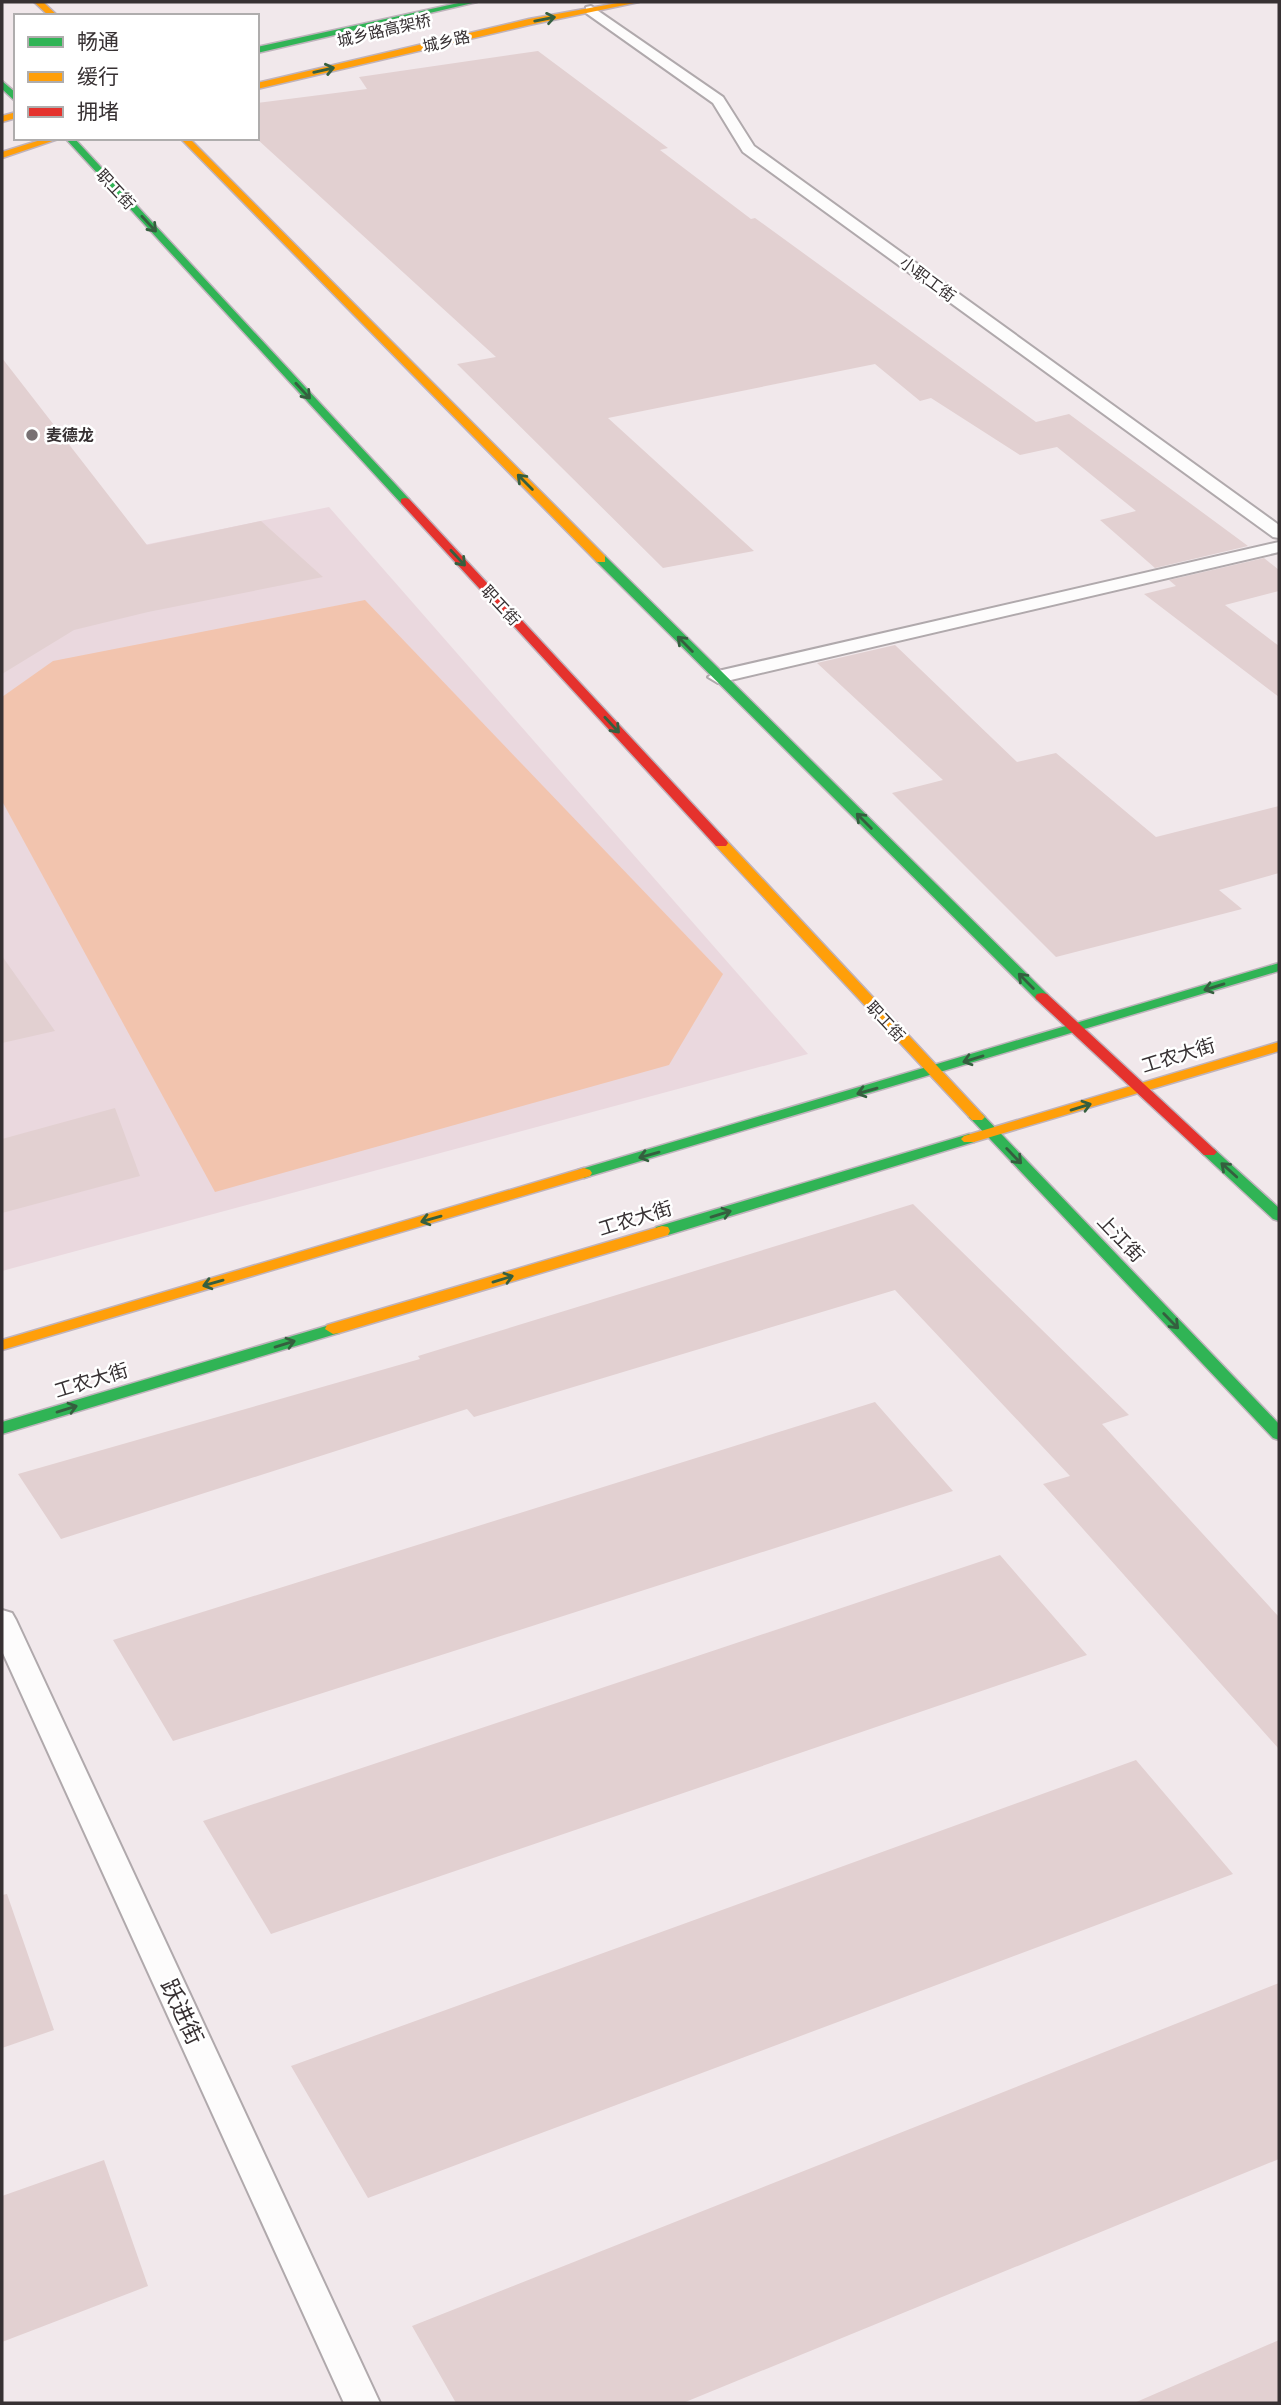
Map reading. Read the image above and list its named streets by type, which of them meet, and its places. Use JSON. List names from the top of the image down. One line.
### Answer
{"streets":{"main road":["城乡路高架桥","城乡路","职工街","工农大街","上江街"],"lane":["小职工街","跃进街"]},"crossings":[["城乡路","小职工街"],["职工街","上江街"],["工农大街","上江街"]],"places":["麦德龙"],"legend":["畅通","缓行","拥堵"]}
